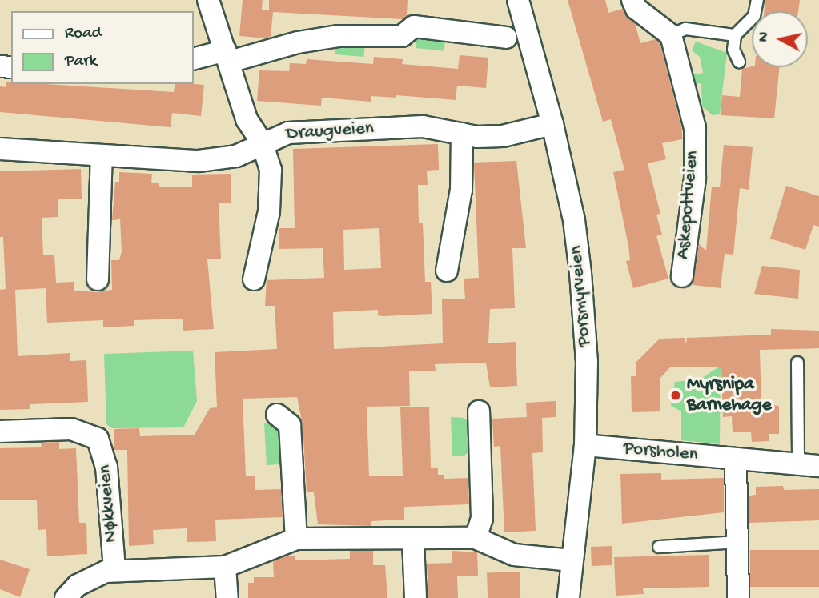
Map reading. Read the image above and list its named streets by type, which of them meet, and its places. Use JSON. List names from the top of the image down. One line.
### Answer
{"streets":{"street":["Draugveien","Askepottveien","Porsmyrveien","Porsholen","Nøkkveien"]},"crossings":[["Draugveien","Porsmyrveien"],["Porsmyrveien","Porsholen"],["Porsmyrveien","Nøkkveien"]],"places":["Myrsnipa Barnehage"],"legend":["Road","Park"],"north":"left"}
